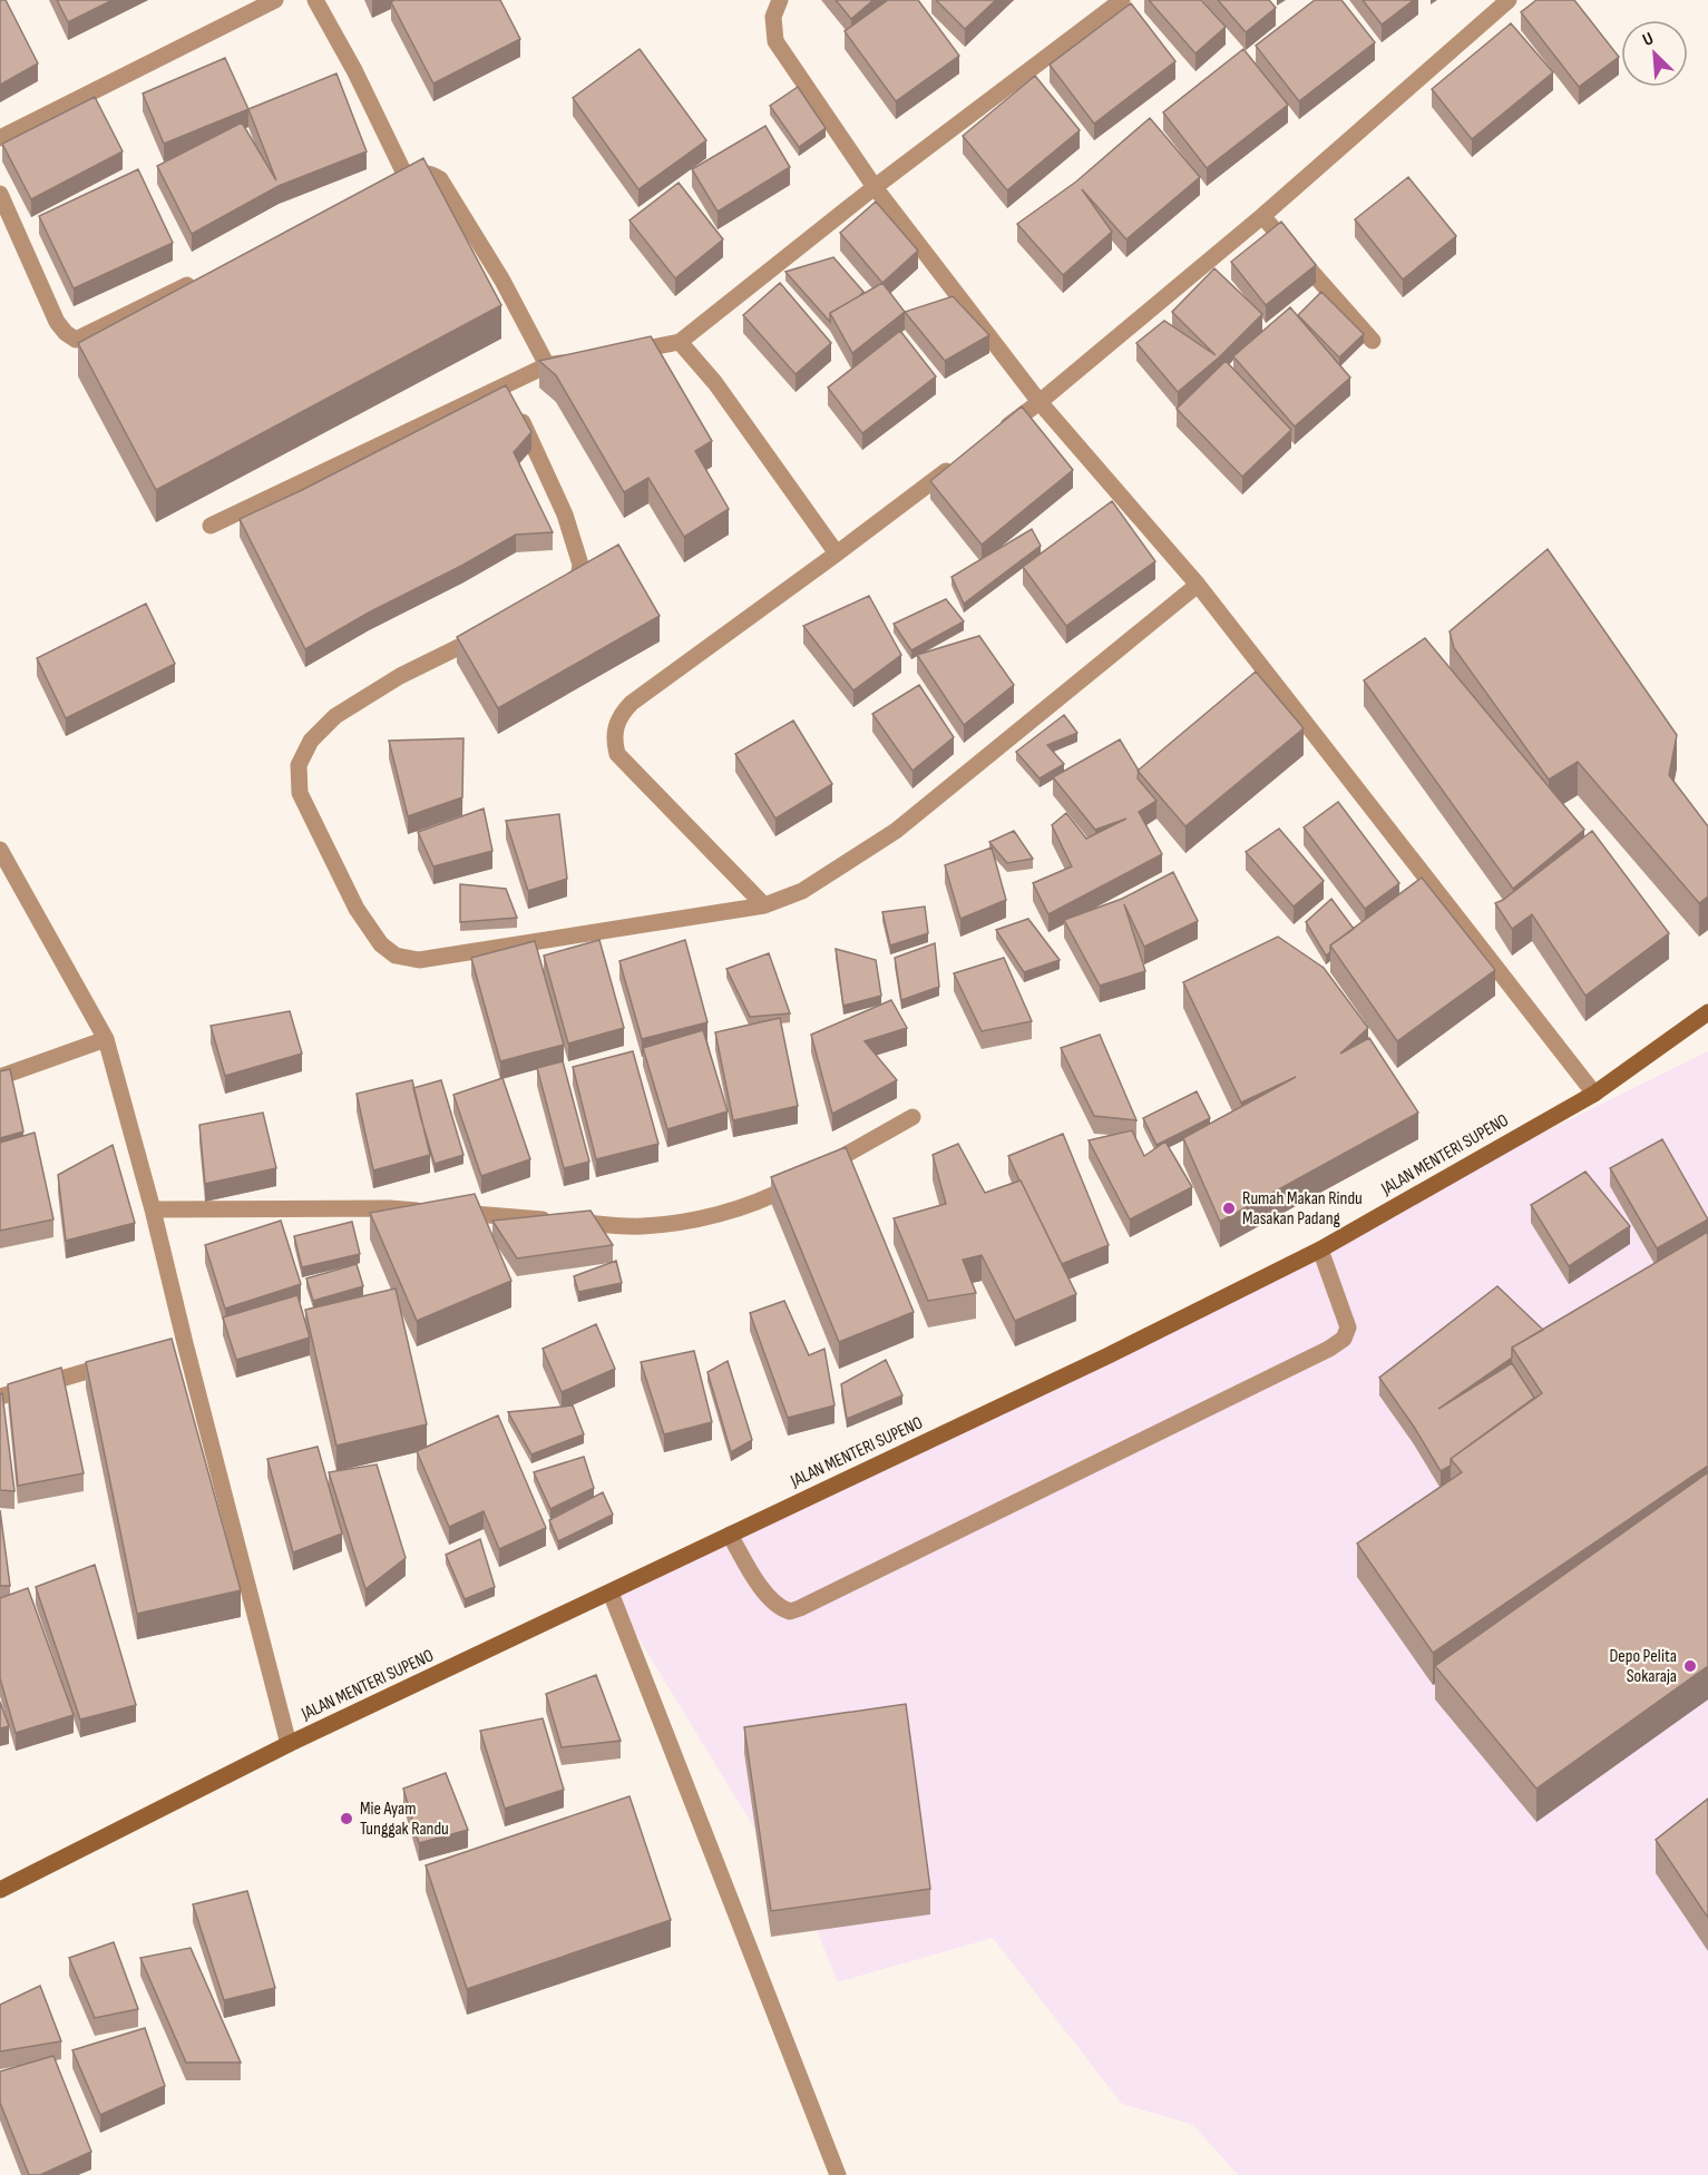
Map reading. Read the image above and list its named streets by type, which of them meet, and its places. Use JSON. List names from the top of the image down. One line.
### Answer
{"streets":{"main road":["JALAN MENTERI SUPENO"]},"places":["Rumah Makan Rindu Masakan Padang","Depo Pelita Sokaraja","Mie Ayam Tunggak Randu"],"north":"top left"}
